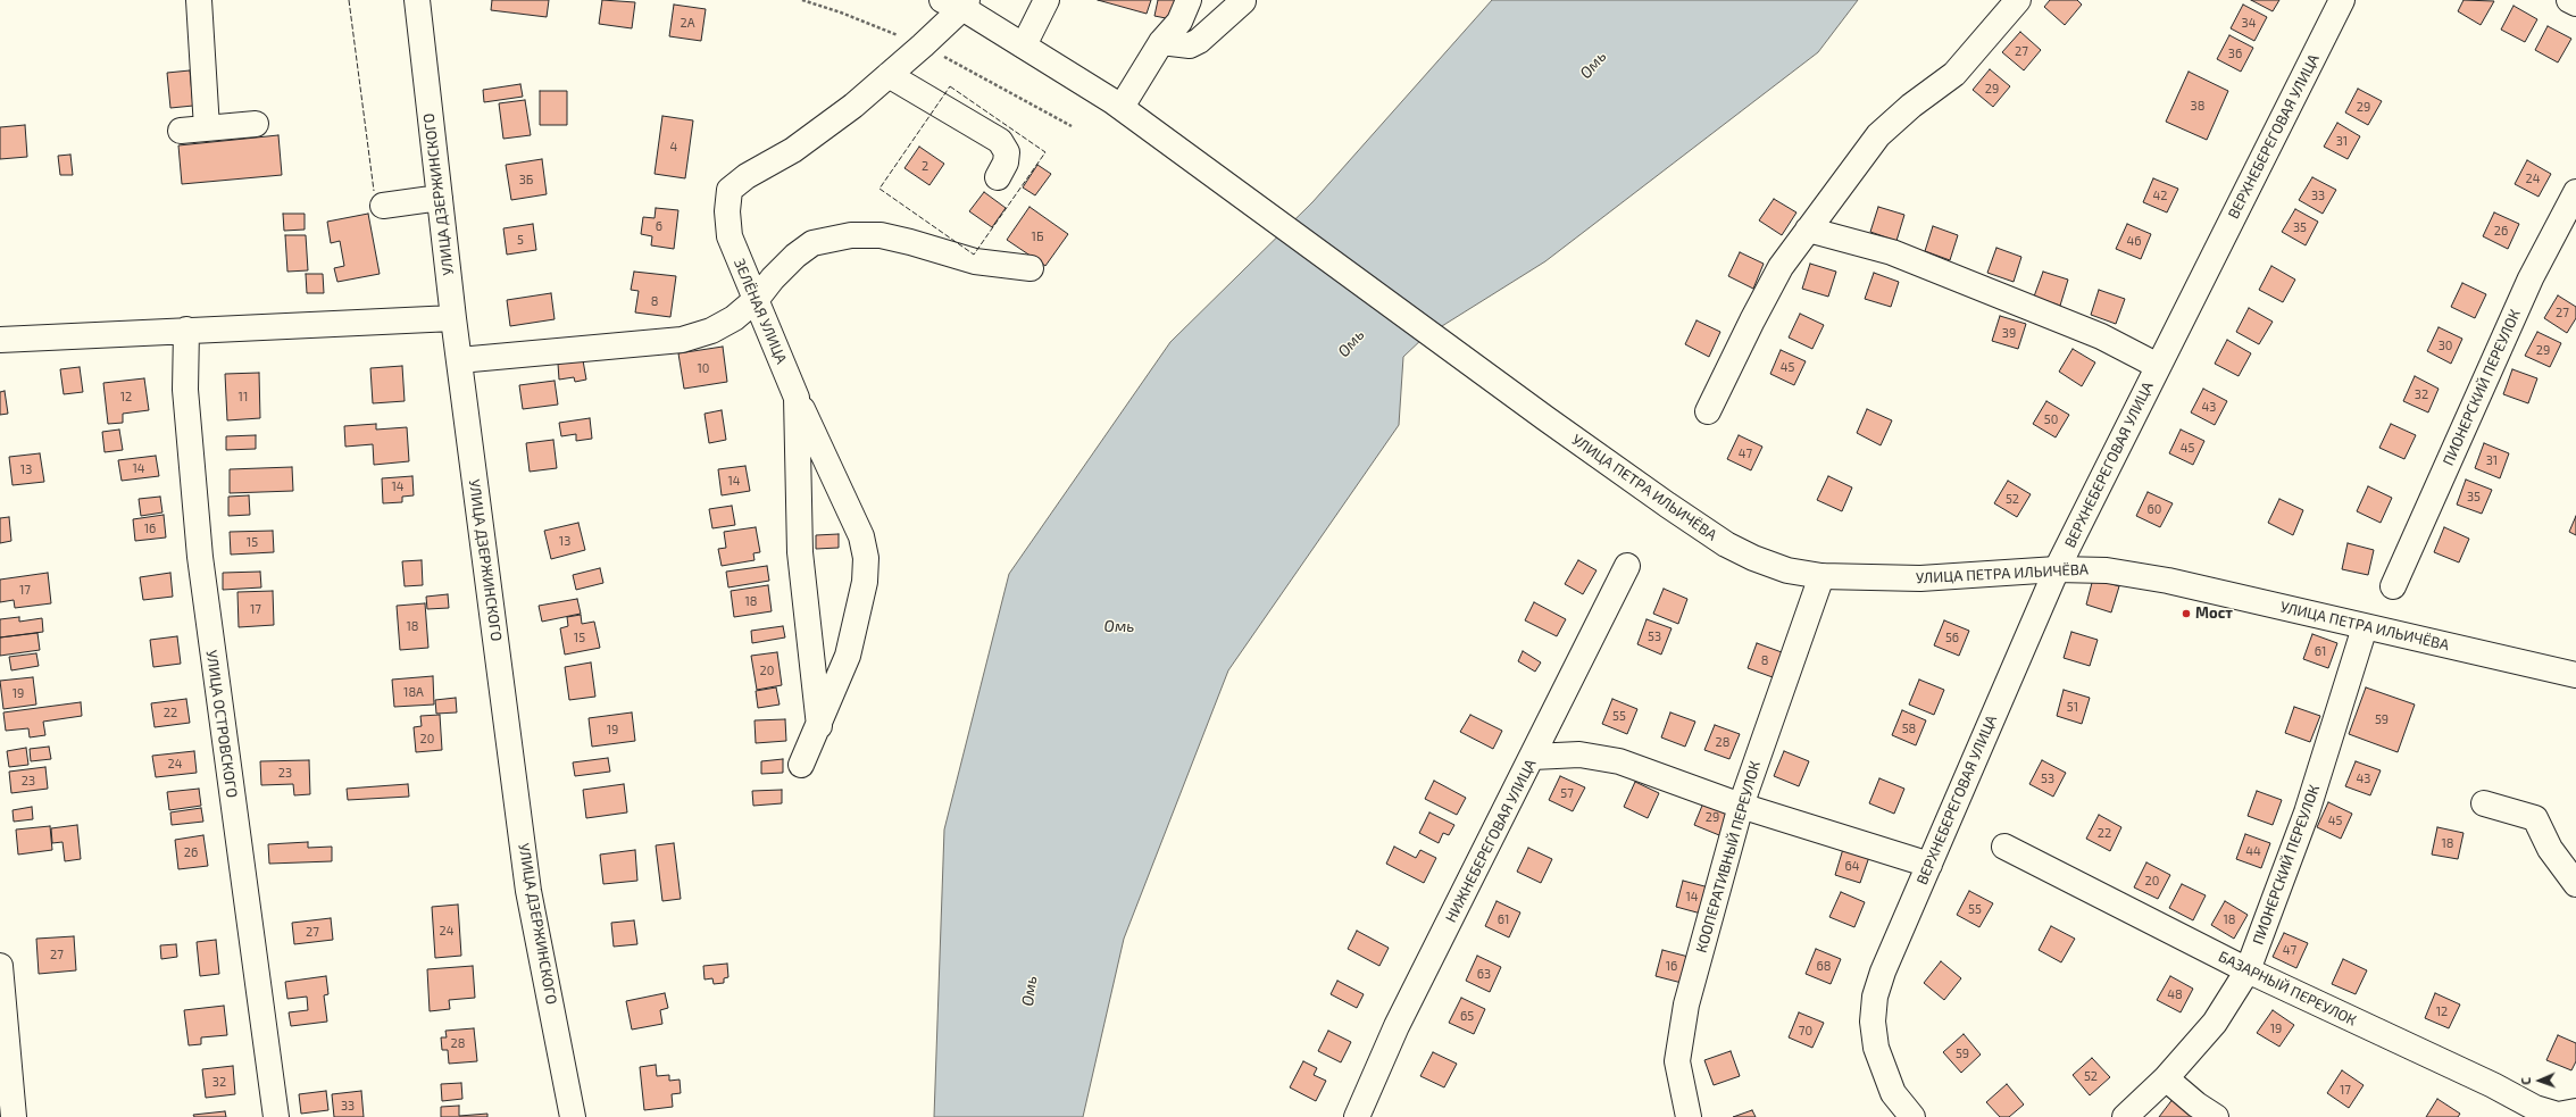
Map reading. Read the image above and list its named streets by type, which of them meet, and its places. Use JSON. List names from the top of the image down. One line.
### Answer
{"streets":{"street":["ВЕРХНЕБЕРЕГОВАЯ УЛИЦА","УЛИЦА ДЗЕРЖИНСКОГО","ЗЕЛЁНАЯ УЛИЦА","ПИОНЕРСКИЙ ПЕРЕУЛОК","УЛИЦА ПЕТРА ИЛЬИЧЁВА","УЛИЦА ОСТРОВСКОГО","НИЖНЕБЕРЕГОВАЯ УЛИЦА","КООПЕРАТИВНЫЙ ПЕРЕУЛОК","БАЗАРНЫЙ ПЕРЕУЛОК"]},"crossings":[["ВЕРХНЕБЕРЕГОВАЯ УЛИЦА","УЛИЦА ПЕТРА ИЛЬИЧЁВА"],["ЗЕЛЁНАЯ УЛИЦА","УЛИЦА ПЕТРА ИЛЬИЧЁВА"],["ПИОНЕРСКИЙ ПЕРЕУЛОК","УЛИЦА ПЕТРА ИЛЬИЧЁВА"],["ПИОНЕРСКИЙ ПЕРЕУЛОК","БАЗАРНЫЙ ПЕРЕУЛОК"],["УЛИЦА ПЕТРА ИЛЬИЧЁВА","КООПЕРАТИВНЫЙ ПЕРЕУЛОК"]],"water":["Омь"],"places":["Мост"],"house_numbers":["2А","34","27","36","29","38","29","31","4","2","24","3Б","42","33","6","35","26","1Б","5","46","8","27","39","30","29","45","10","32","12","11","43","50","45","47","31","14","13","14","14","35","52","60","16","13","15","17","18","17","18","53","15","56","61","8","20","18А","19","51","22","55","59","58","19","20","28","24","23","53","43","23","57","29","45","22","18","44","26","64","20","14","55","61","18","24","27","47","27","16","68","63","48","12","65","19","70","28","59","52","32","17","33"],"north":"left"}
